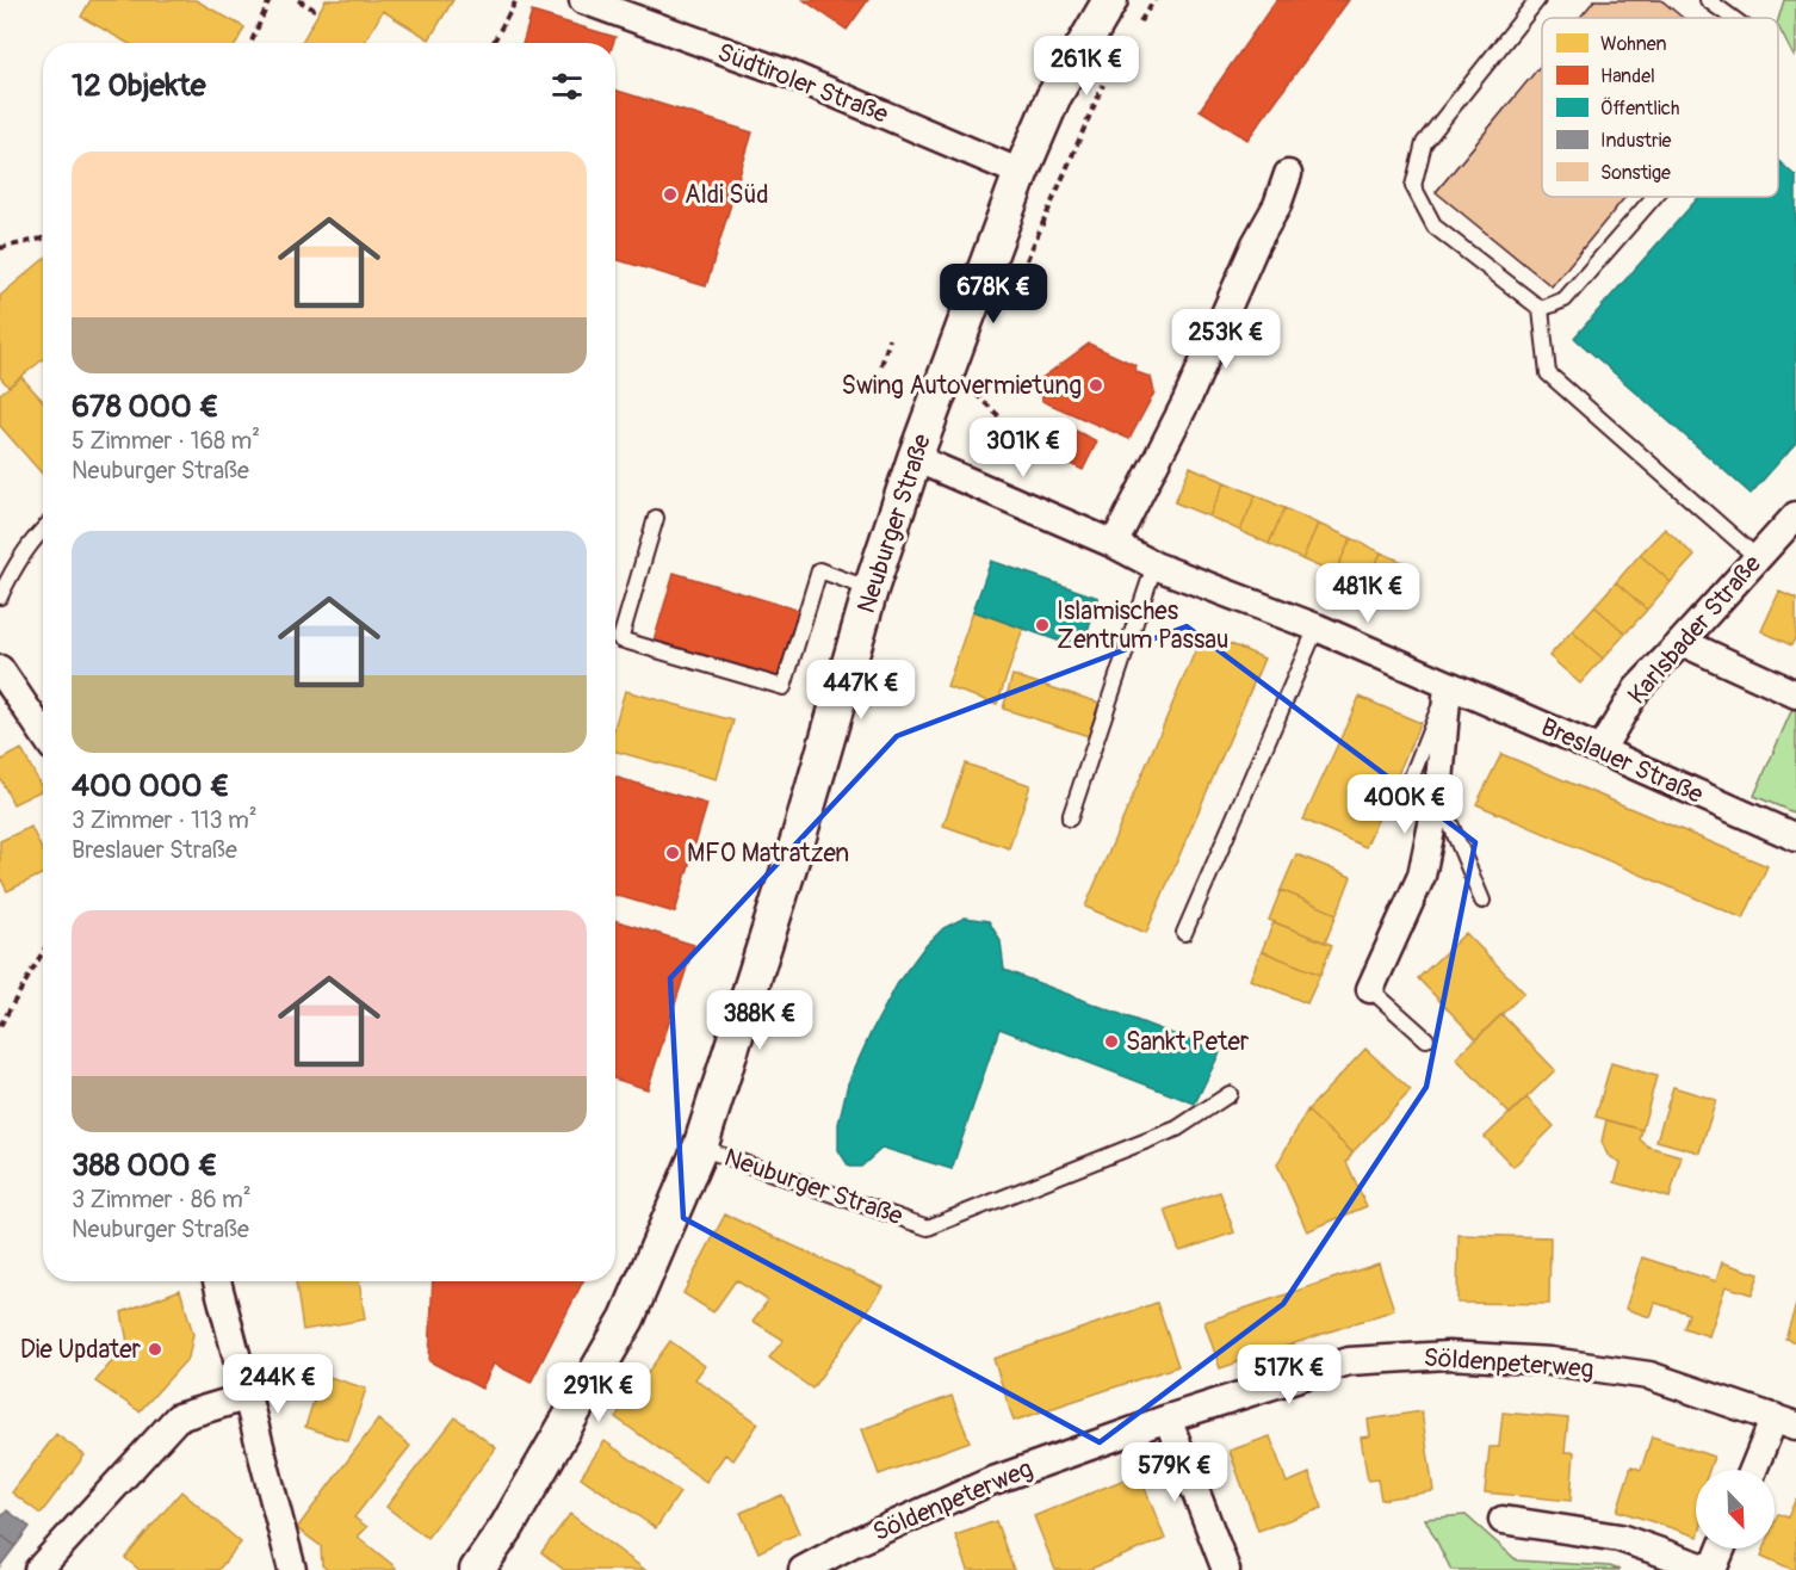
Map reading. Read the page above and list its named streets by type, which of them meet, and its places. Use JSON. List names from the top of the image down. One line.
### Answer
{"streets":{"street":["Südtiroler Straße","Neuburger Straße","Karlsbader Straße","Breslauer Straße","Söldenpeterweg"]},"crossings":[["Südtiroler Straße","Neuburger Straße"],["Neuburger Straße","Breslauer Straße"],["Karlsbader Straße","Breslauer Straße"]],"places":["Aldi Süd","Swing Autovermietung","Islamisches Zentrum Passau","MFO Matratzen","Sankt Peter","Die Updater"],"legend":["Wohnen","Handel","Öffentlich","Industrie","Sonstige"],"north":"bottom right","page":{"price":["261K €","678K €","253K €","301K €","481K €","447K €","400K €","388K €","517K €","244K €","291K €","579K €"],"heading":"12 Objekte","list":[{"name":"678 000 €","note":"5 Zimmer · 168 m² · Neuburger Straße"},{"name":"400 000 €","note":"3 Zimmer · 113 m² · Breslauer Straße"},{"name":"388 000 €","note":"3 Zimmer · 86 m² · Neuburger Straße"}]}}
